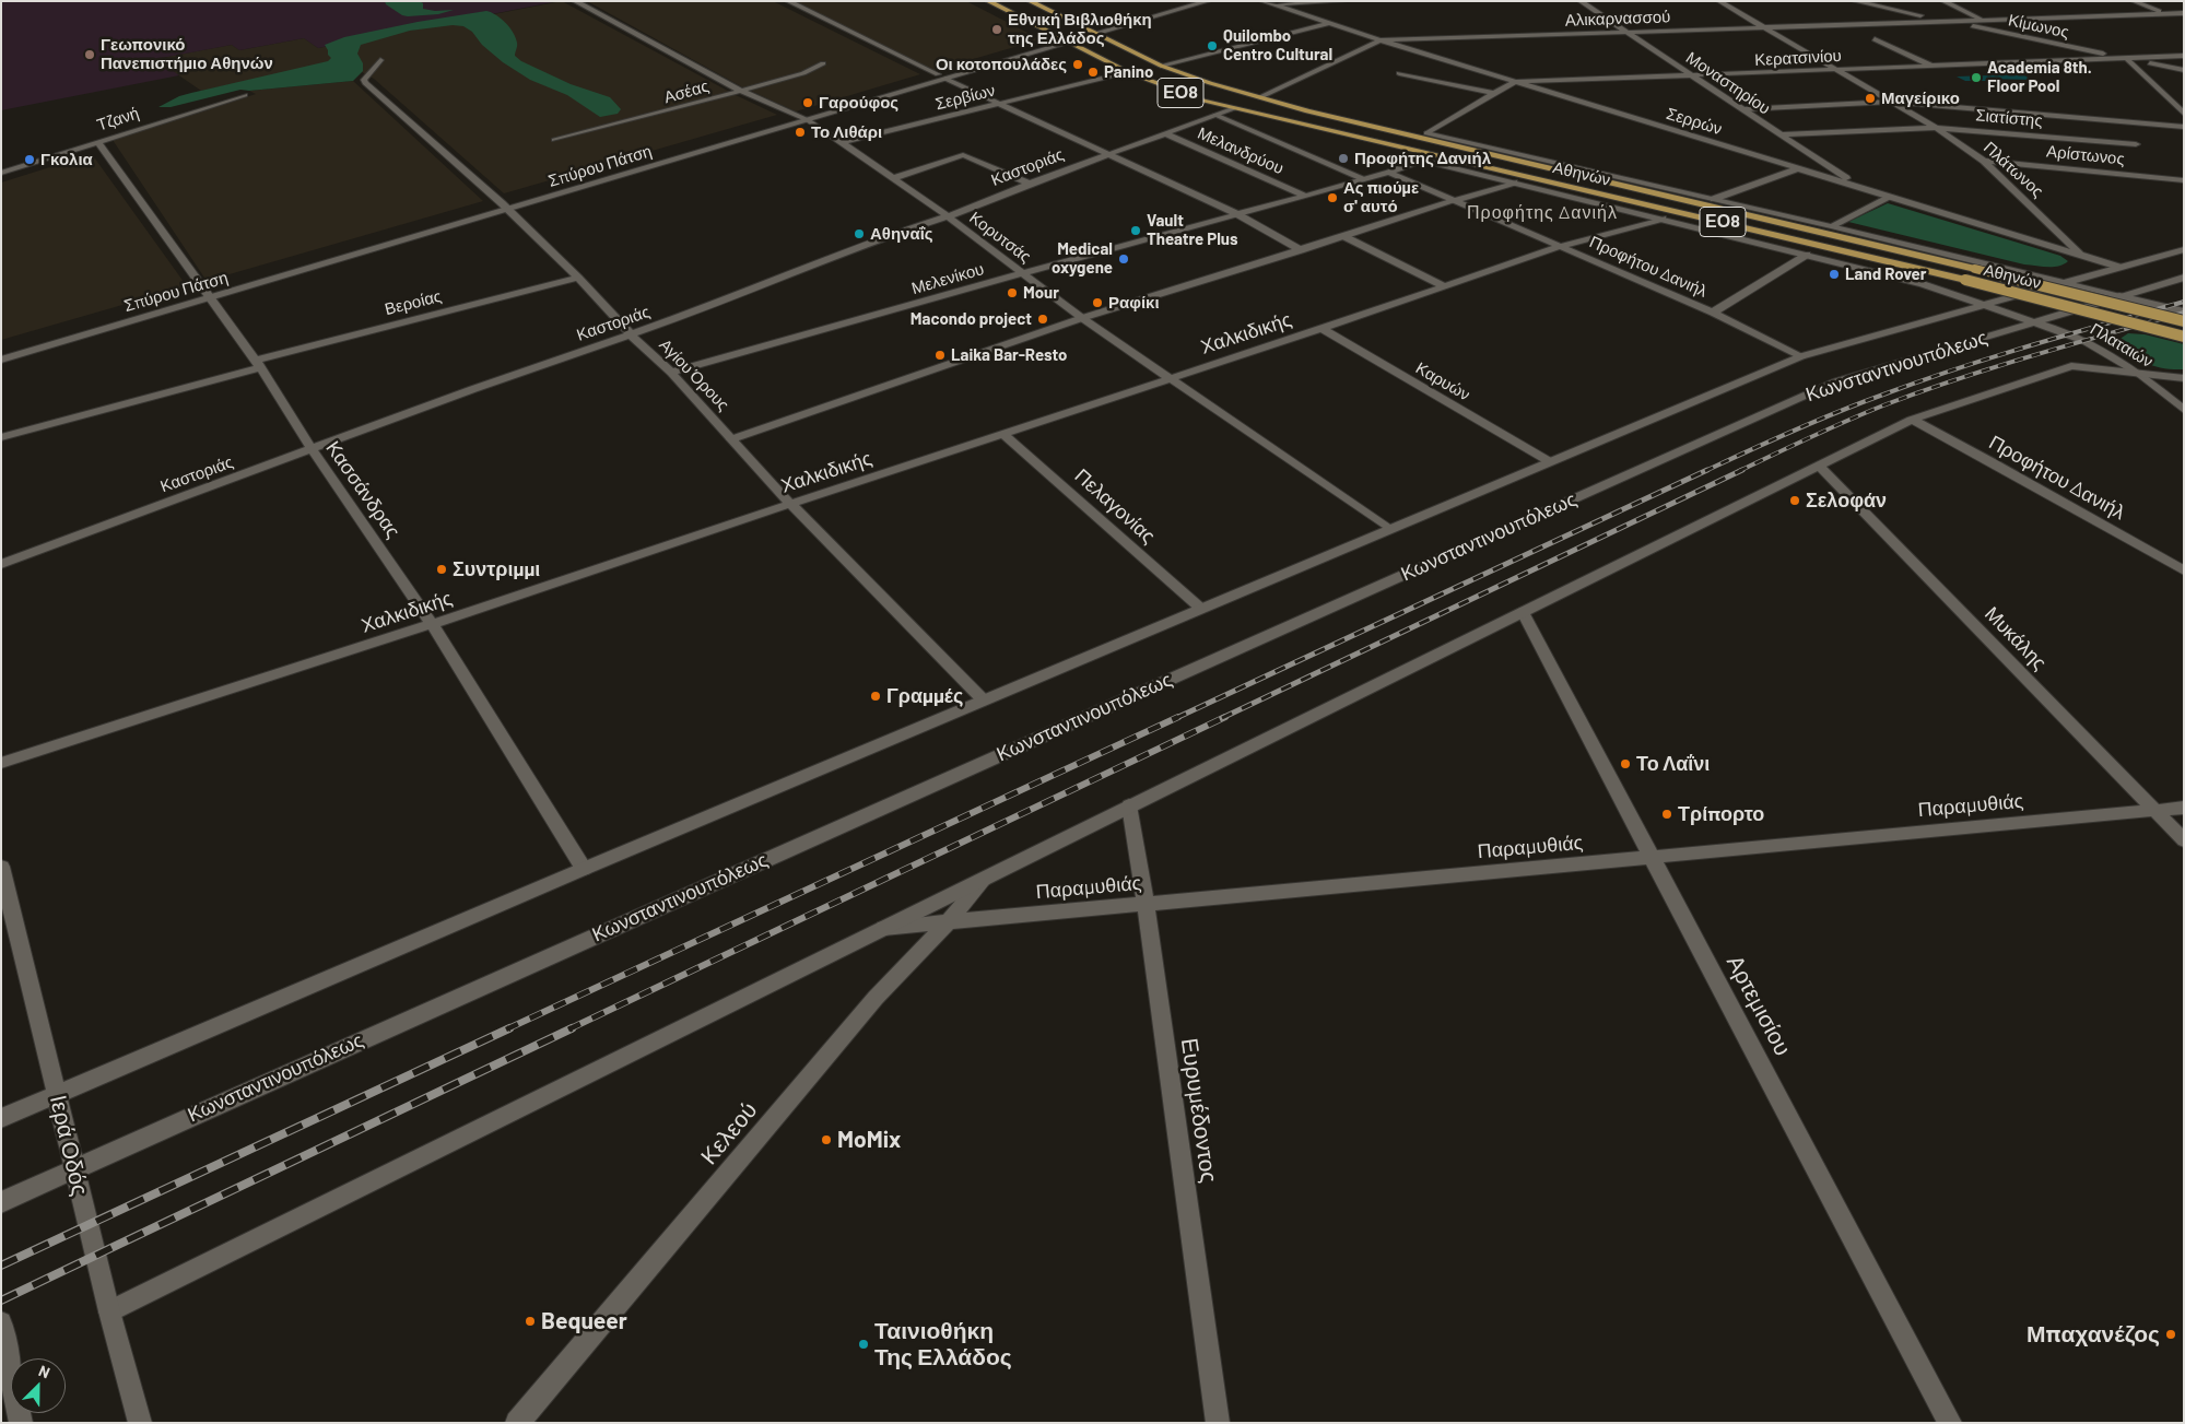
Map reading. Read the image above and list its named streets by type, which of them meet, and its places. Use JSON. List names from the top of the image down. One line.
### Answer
{"streets":{"highway":["ΕΟ8","Αθηνών"],"street":["Αλικαρνασσού","Κίμωνος","Κερατσινίου","Μοναστηρίου","Ασέας","Σερβίων","Σιατίστης","Τζανή","Σερρών","Μελανδρύου","Αρίστωνος","Σπύρου Πάτση","Καστοριάς","Πλάτωνος","Κορυτσάς","Προφήτου Δανιήλ","Μελενίκου","Βεροίας","Χαλκιδικής","Πλαταιών","Κωνσταντινουπόλεως","Αγίου Όρους","Καρυών","Κασσάνδρας","Πελαγονίας","Μυκάλης","Παραμυθιάς","Αρτεμισίου","Ευρυμέδοντος","Κελεού","Ιερά Οδός"]},"crossings":[["Αλικαρνασσού","Κίμωνος"],["Αλικαρνασσού","Μοναστηρίου"],["Αλικαρνασσού","Σερρών"],["Αλικαρνασσού","Πλάτωνος"],["Κίμωνος","Κερατσινίου"],["Κερατσινίου","Μοναστηρίου"],["Κερατσινίου","Σερρών"],["Κερατσινίου","Πλάτωνος"],["Κερατσινίου","Αθηνών"],["Μοναστηρίου","Σιατίστης"],["Μοναστηρίου","Σερρών"],["Ασέας","Κορυτσάς"],["Σερβίων","Αθηνών"],["Σερβίων","Κορυτσάς"],["Σιατίστης","Πλάτωνος"],["Τζανή","Κασσάνδρας"],["Σερρών","Πλάτωνος"],["Σερρών","Κωνσταντινουπόλεως"],["Μελανδρύου","Καστοριάς"],["Μελανδρύου","Μελενίκου"],["Αρίστωνος","Πλάτωνος"],["Σπύρου Πάτση","Αθηνών"],["Σπύρου Πάτση","Κορυτσάς"],["Σπύρου Πάτση","Αγίου Όρους"],["Σπύρου Πάτση","Κασσάνδρας"],["Καστοριάς","Αθηνών"],["Καστοριάς","Κορυτσάς"],["Καστοριάς","Αγίου Όρους"],["Καστοριάς","Κασσάνδρας"],["Αθηνών","Μελενίκου"],["Αθηνών","Χαλκιδικής"],["Αθηνών","Πλαταιών"],["Αθηνών","Κωνσταντινουπόλεως"],["Κορυτσάς","Μελενίκου"],["Κορυτσάς","Χαλκιδικής"],["Κορυτσάς","Κωνσταντινουπόλεως"],["Προφήτου Δανιήλ","Μελενίκου"],["Προφήτου Δανιήλ","Χαλκιδικής"],["Προφήτου Δανιήλ","Κωνσταντινουπόλεως"],["Μελενίκου","Αγίου Όρους"],["Βεροίας","Αγίου Όρους"],["Βεροίας","Κασσάνδρας"],["Χαλκιδικής","Αγίου Όρους"],["Χαλκιδικής","Καρυών"],["Χαλκιδικής","Κασσάνδρας"],["Χαλκιδικής","Πελαγονίας"],["Πλαταιών","Κωνσταντινουπόλεως"],["Κωνσταντινουπόλεως","Αγίου Όρους"],["Κωνσταντινουπόλεως","Καρυών"],["Κωνσταντινουπόλεως","Κασσάνδρας"],["Κωνσταντινουπόλεως","Πελαγονίας"],["Κωνσταντινουπόλεως","Ιερά Οδός"],["Μυκάλης","Παραμυθιάς"],["Παραμυθιάς","Αρτεμισίου"],["Παραμυθιάς","Ευρυμέδοντος"],["Παραμυθιάς","Κελεού"]],"districts":["Προφήτης Δανιήλ"],"places":["Εθνική Βιβλιοθήκη της Ελλάδος","Quilombo Centro Cultural","Γεωπονικό Πανεπιστήμιο Αθηνών","Οι κοτοπουλάδες","Panino","Academia 8th. Floor Pool","Μαγείρικο","Γαρούφος","Το Λιθάρι","Προφήτης Δανιήλ","Γκολια","Ας πιούμε σ' αυτό","Vault Theatre Plus","Αθηναΐς","Medical oxygene","Land Rover","Mour","Ραφίκι","Macondo project","Laika Bar-Resto","Σελοφάν","Συντριμμι","Γραμμές","Το Λαΐνι","Τρίπορτο","MoMix","Bequeer","Μπαχανέζος","Ταινιοθήκη Της Ελλάδος"],"north":"top right"}
